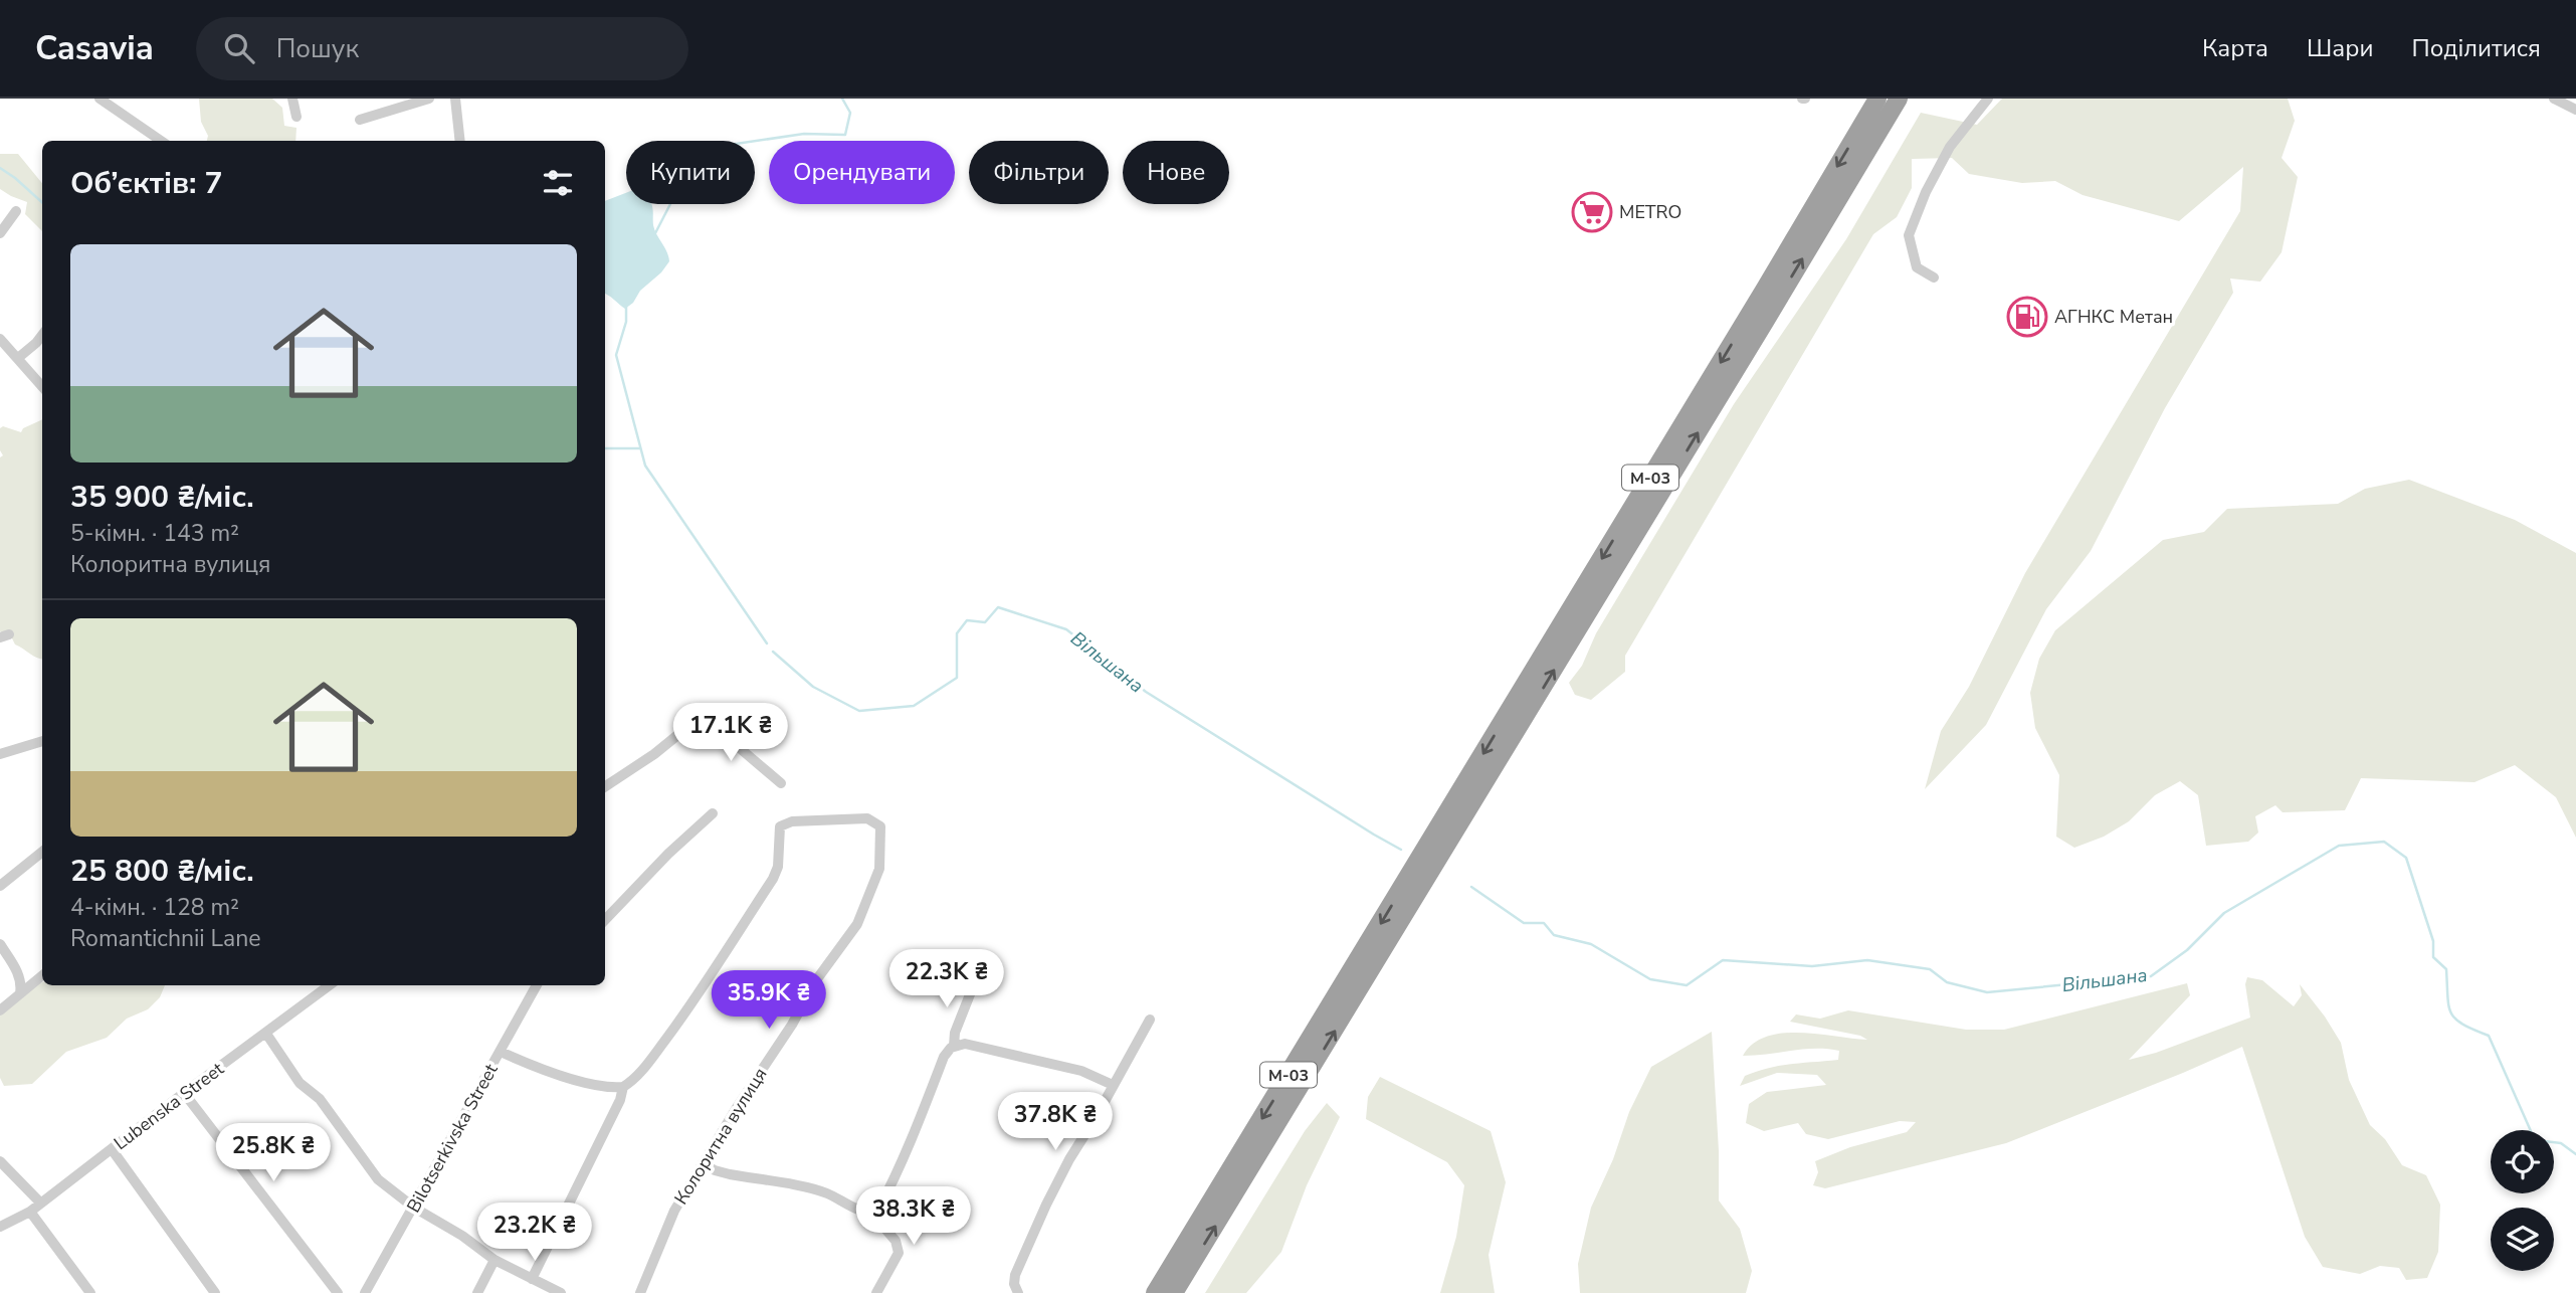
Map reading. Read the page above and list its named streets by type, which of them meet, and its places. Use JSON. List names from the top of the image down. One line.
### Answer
{"streets":{"highway":["М-03"],"street":["Lubenska Street","Колоритна вулиця","Bilotserkivska Street"]},"water":["Вільшана"],"places":{"supermarket":["METRO"],"fuel station":["АГНКС Метан"]},"page":{"header":"Casavia","search":"Пошук","nav":["Карта","Шари","Поділитися"],"chip":["Купити","Орендувати","Фільтри","Нове"],"heading":"Об’єктів: 7","list":[{"name":"35 900 ₴/міс.","note":"5-кімн. · 143 m² · Колоритна вулиця"},{"name":"25 800 ₴/міс.","note":"4-кімн. · 128 m² · Romantichnii Lane"}],"price":["17.1K ₴","22.3K ₴","35.9K ₴","37.8K ₴","25.8K ₴","38.3K ₴","23.2K ₴"]}}
